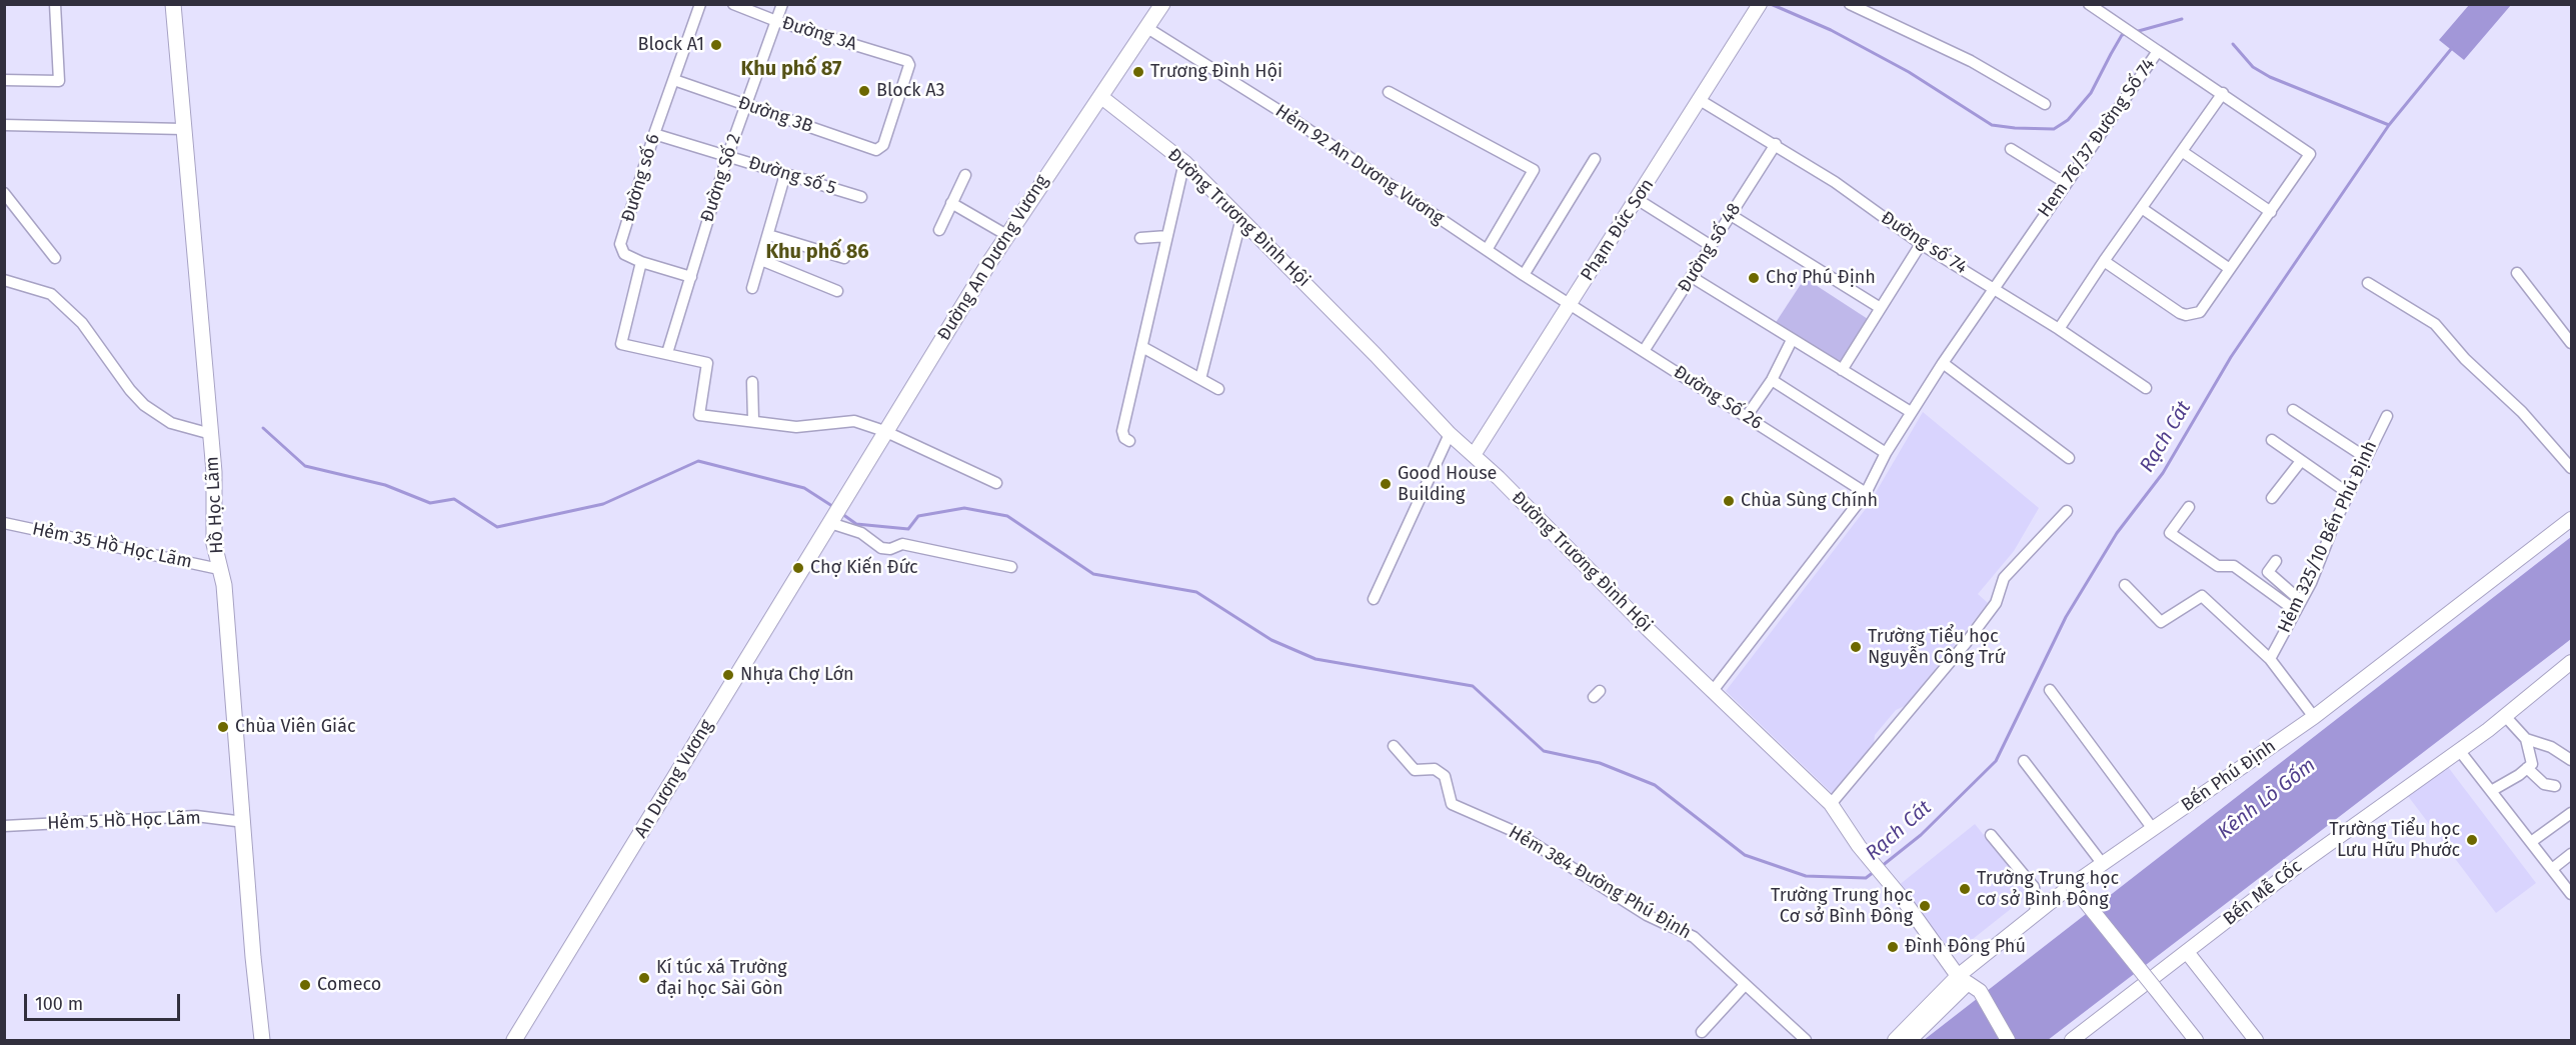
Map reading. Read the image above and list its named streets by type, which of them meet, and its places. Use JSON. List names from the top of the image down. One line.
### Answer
{"streets":{"main road":["Đường An Dương Vương","Hồ Học Lãm","An Dương Vương"],"street":["Đường 3A","Đường 3B","Hem 76/37 Đường Số 74","Hẻm 92 An Dương Vương","Đường số 5","Đường số 6","Đường Số 2","Đường Trương Đình Hội","Phạm Đức Sơn","Đường số 74","Đường số 48","Đường Số 26","Hẻm 325/10 Bến Phú Định","Hẻm 35 Hồ Học Lãm","Bến Phú Định","Hẻm 5 Hồ Học Lãm","Hẻm 384 Đường Phú Định","Bến Mễ Cốc"]},"crossings":[["Đường 3A","Đường 3B"],["Đường 3A","Đường Số 2"],["Đường 3B","Đường số 6"],["Đường 3B","Đường Số 2"],["Hem 76/37 Đường Số 74","Đường Trương Đình Hội"],["Hem 76/37 Đường Số 74","Đường số 74"],["Hem 76/37 Đường Số 74","Đường Số 26"],["Hẻm 92 An Dương Vương","Phạm Đức Sơn"],["Hẻm 92 An Dương Vương","Đường An Dương Vương"],["Hẻm 92 An Dương Vương","Đường Số 26"],["Đường số 5","Đường số 6"],["Đường số 5","Đường Số 2"],["Đường Trương Đình Hội","Phạm Đức Sơn"],["Đường Trương Đình Hội","Đường An Dương Vương"],["Đường Trương Đình Hội","Bến Phú Định"],["Phạm Đức Sơn","Đường số 74"],["Phạm Đức Sơn","Đường số 48"],["Phạm Đức Sơn","Đường Số 26"],["Đường số 74","Đường số 48"],["Đường số 48","Đường Số 26"],["Đường An Dương Vương","An Dương Vương"],["Hồ Học Lãm","Hẻm 35 Hồ Học Lãm"],["Hồ Học Lãm","Hẻm 5 Hồ Học Lãm"]],"districts":["Khu phố 87","Khu phố 86"],"water":["Rạch Cát","Kênh Lò Gốm"],"places":["Block A1","Trương Đình Hội","Block A3","Chợ Phú Định","Good House Building","Chùa Sùng Chính","Chợ Kiến Đức","Trường Tiểu học Nguyễn Công Trứ","Nhựa Chợ Lớn","Chùa Viên Giác","Trường Tiểu học Lưu Hữu Phước","Trường Trung học cơ sở Bình Đông","Trường Trung học Cơ sở Bình Đông","Đình Đông Phú","Kí túc xá Trường đại học Sài Gòn","Comeco"],"scale_bar":"100 m"}
